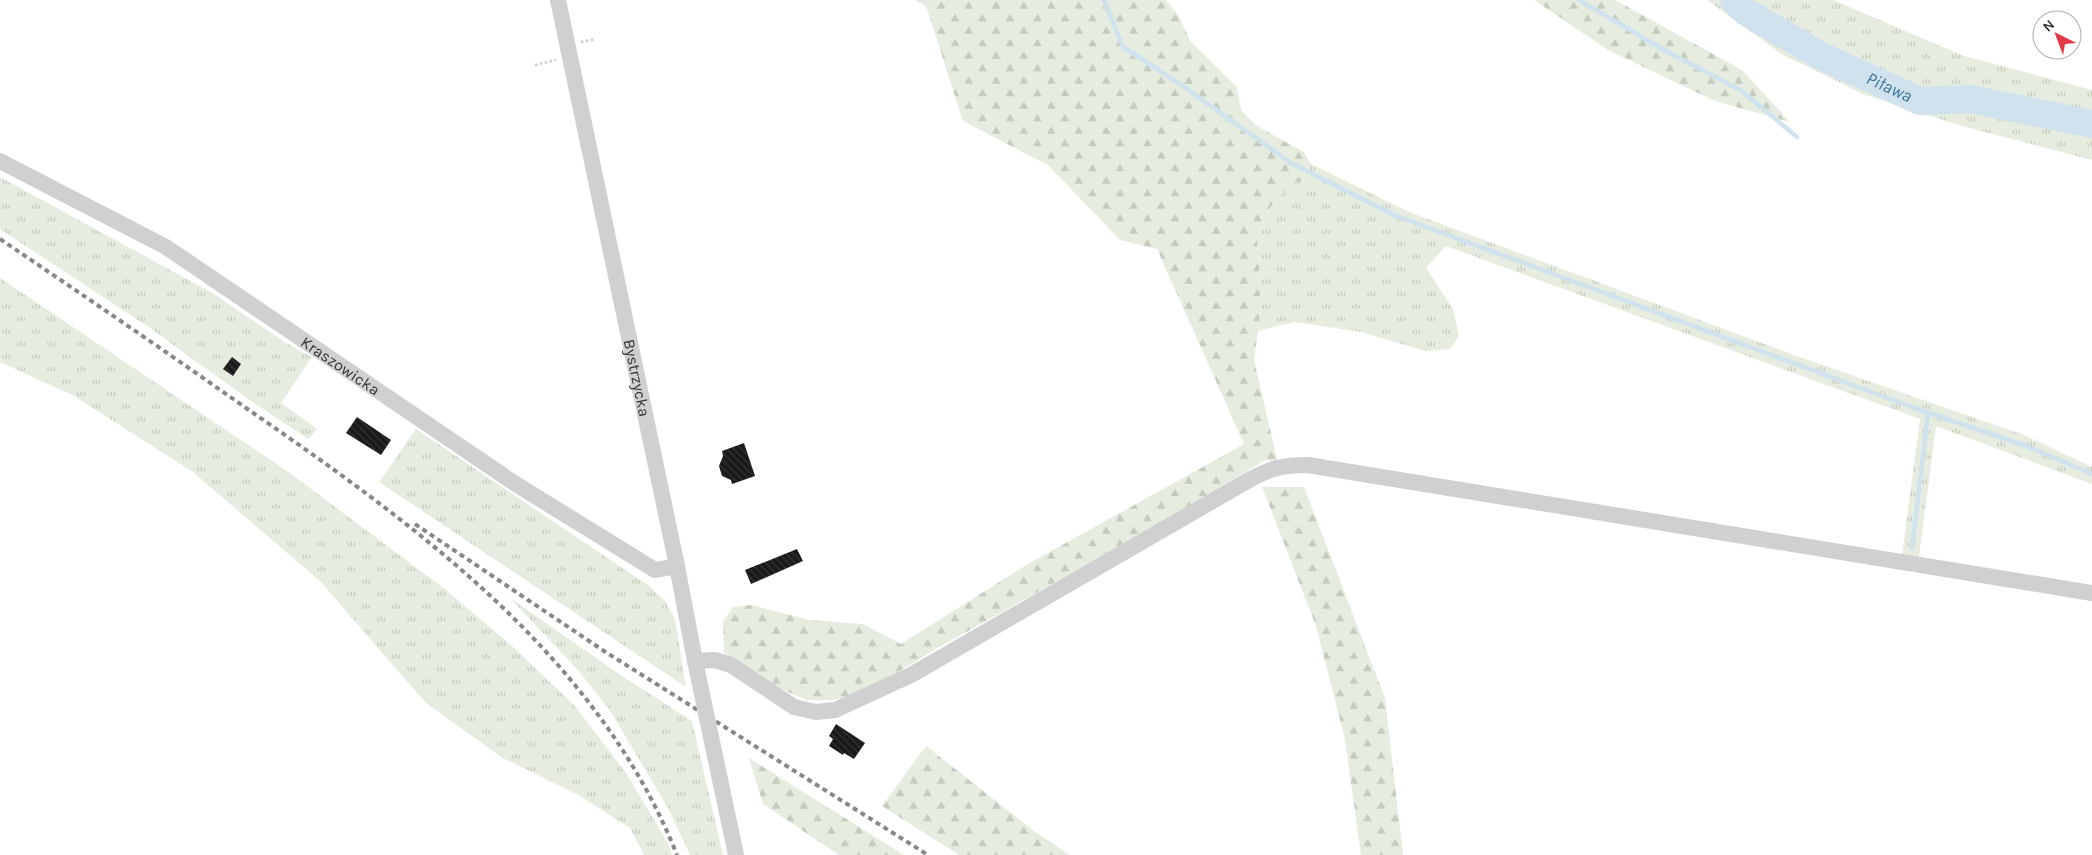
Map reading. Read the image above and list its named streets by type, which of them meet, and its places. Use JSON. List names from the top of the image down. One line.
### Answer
{"streets":{"street":["Kraszowicka","Bystrzycka"]},"crossings":[["Kraszowicka","Bystrzycka"]],"water":["Piława"],"north":"top left"}
